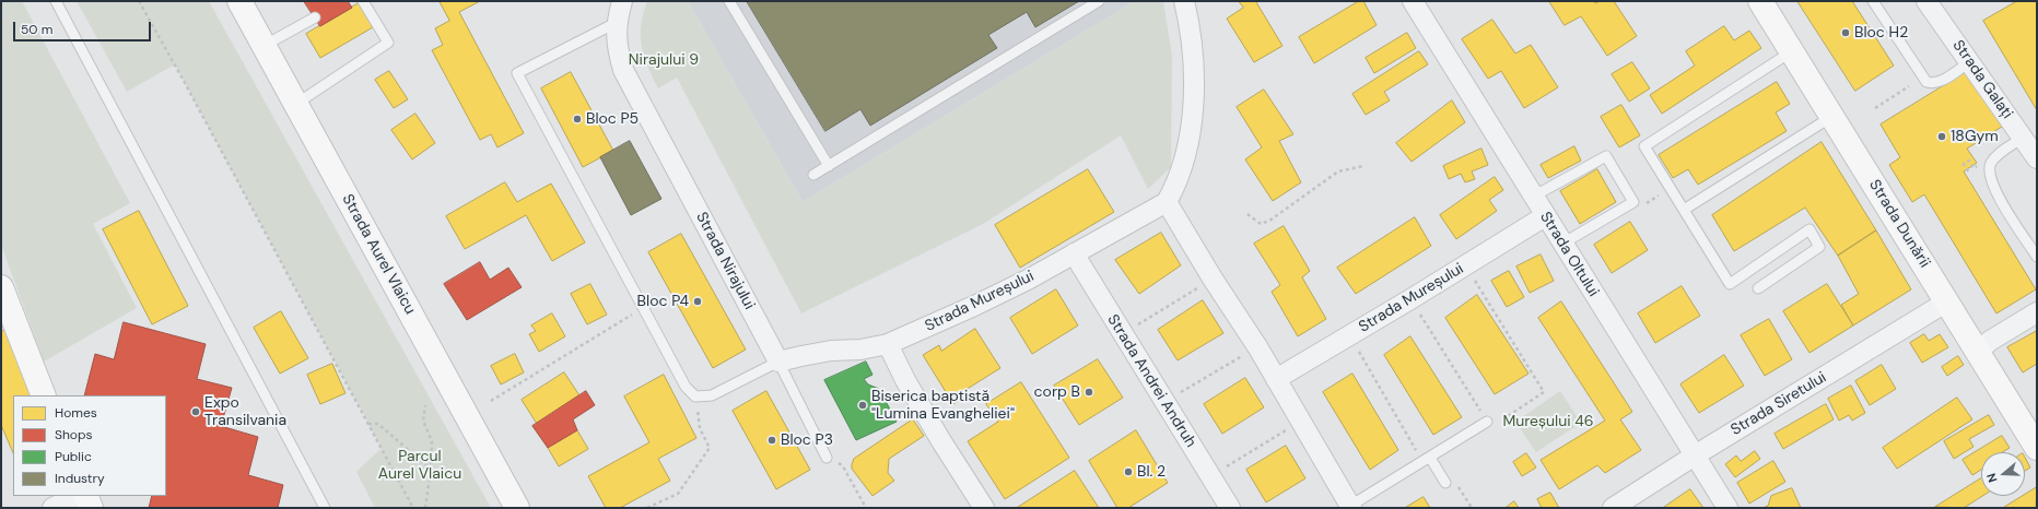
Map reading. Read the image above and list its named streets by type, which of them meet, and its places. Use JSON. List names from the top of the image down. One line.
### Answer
{"streets":{"street":["Strada Galați","Strada Dunării","Strada Aurel Vlaicu","Strada Oltului","Strada Nirajului","Strada Mureșului","Strada Andrei Andruh","Strada Siretului"]},"crossings":[["Strada Dunării","Strada Siretului"],["Strada Oltului","Strada Mureșului"],["Strada Oltului","Strada Siretului"],["Strada Nirajului","Strada Mureșului"],["Strada Mureșului","Strada Andrei Andruh"]],"parks":["Nirajului 9","Mureșului 46","Parcul Aurel Vlaicu"],"places":["Bloc H2","Bloc P5","18Gym","Bloc P4","corp B","Biserica baptistă \"Lumina Evangheliei\"","Expo Transilvania","Bloc P3","Bl. 2"],"legend":["Homes","Shops","Public","Industry"],"scale_bar":"50 m","north":"left"}
